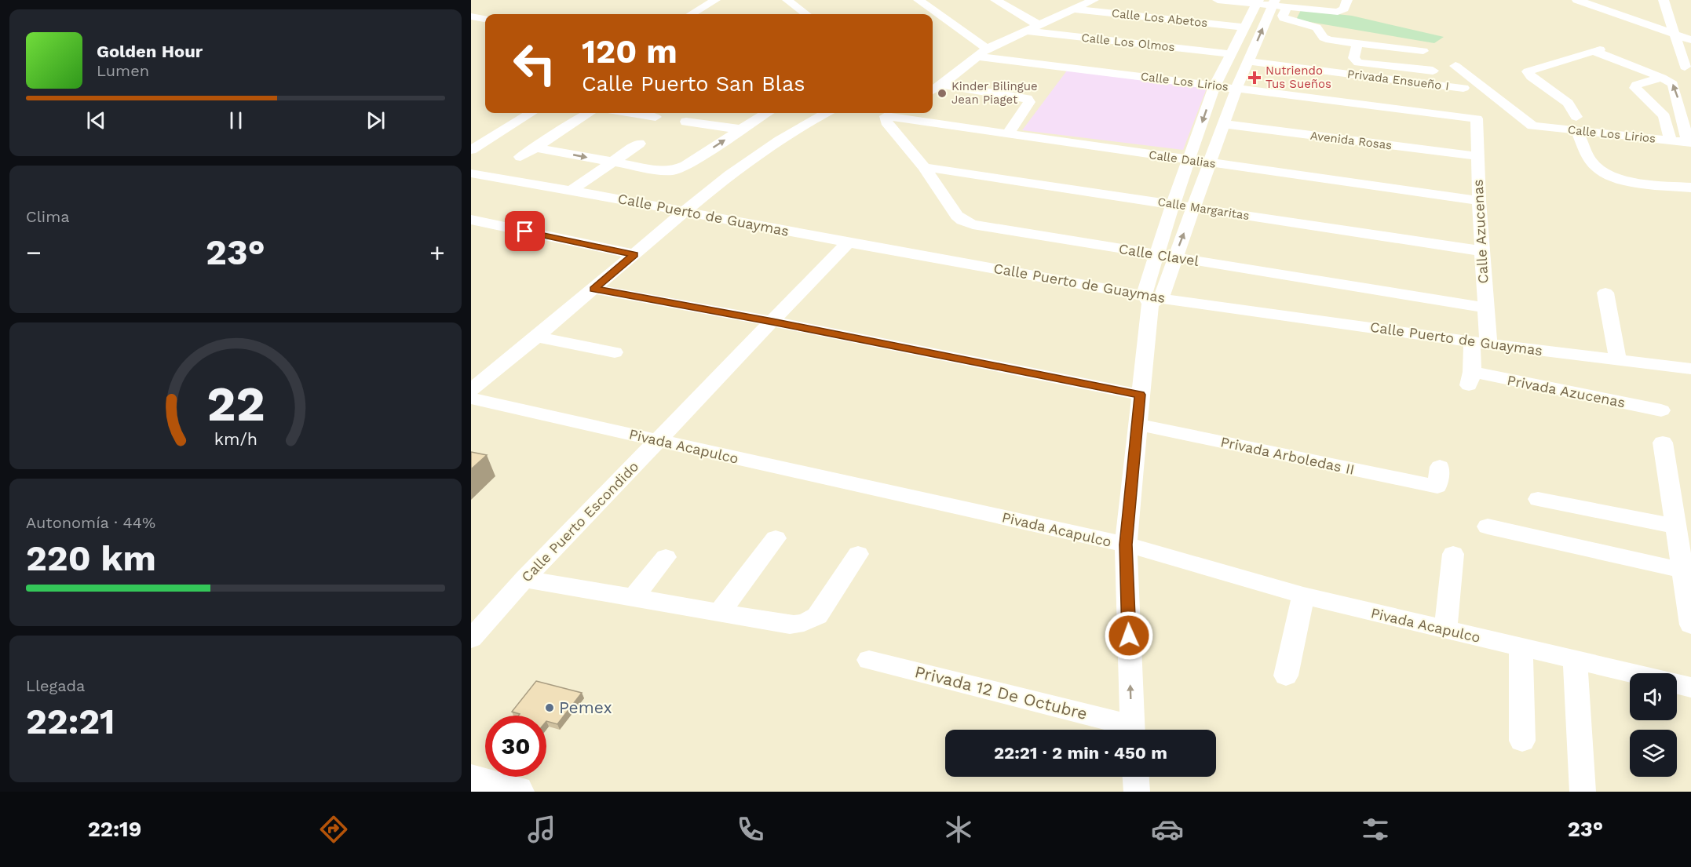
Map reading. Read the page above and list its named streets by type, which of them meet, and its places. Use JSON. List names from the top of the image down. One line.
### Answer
{"streets":{"street":["Calle Los Abetos","Calle Los Olmos","Privada Ensueño I","Calle Los Lirios","Avenida Rosas","Calle Dalias","Calle Margaritas","Calle Puerto de Guaymas","Calle Azucenas","Calle Clavel","Privada Azucenas","Pivada Acapulco","Privada Arboledas II","Calle Puerto Escondido","Privada 12 De Octubre"]},"crossings":[["Calle Los Lirios","Calle Azucenas"],["Avenida Rosas","Calle Azucenas"],["Calle Dalias","Calle Azucenas"],["Calle Dalias","Calle Clavel"],["Calle Margaritas","Calle Azucenas"],["Calle Margaritas","Calle Clavel"],["Calle Puerto de Guaymas","Calle Azucenas"],["Calle Puerto de Guaymas","Calle Puerto Escondido"],["Calle Azucenas","Calle Clavel"],["Calle Azucenas","Privada Azucenas"],["Pivada Acapulco","Calle Puerto Escondido"]],"places":{"health":["Nutriendo Tus Sueños"],"other":["Kinder Bilingue Jean Piaget","Pemex"]},"page":{"turn":["120 m","Calle Puerto San Blas"],"song":["Golden Hour","Lumen"],"tile":["Clima",["Autonomía · 44%","220 km"],["Llegada","22:21"]],"heat":["−","23°","+"],"limit":"30","trip":"22:21 · 2 min · 450 m","tabs":["22:19","23°"],"gauge":["22","km/h"]}}
